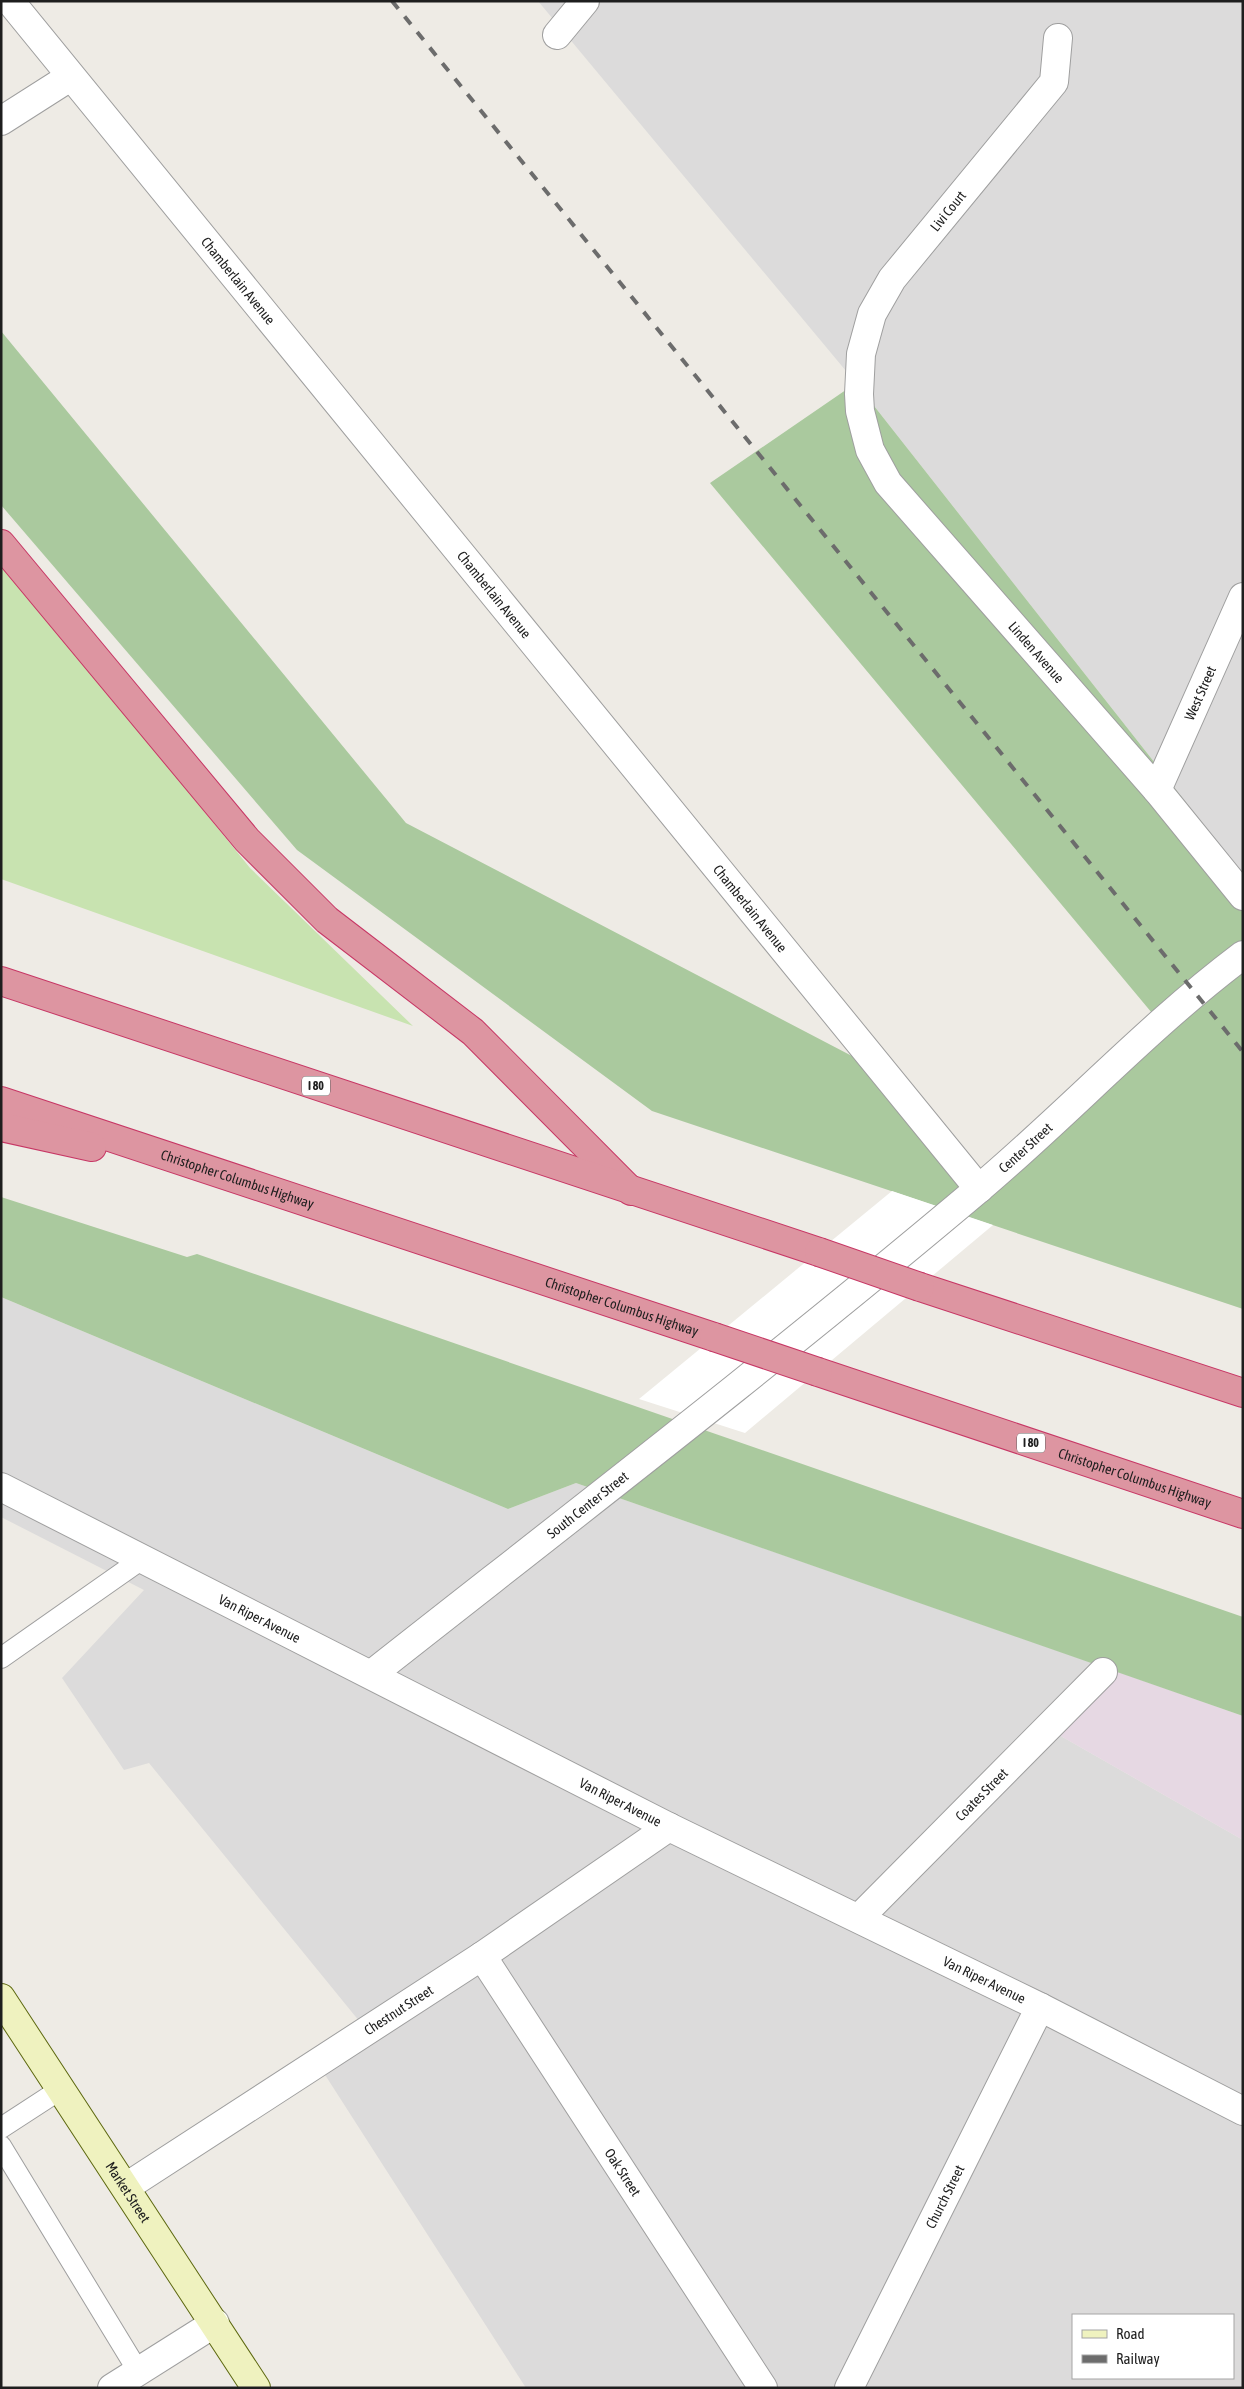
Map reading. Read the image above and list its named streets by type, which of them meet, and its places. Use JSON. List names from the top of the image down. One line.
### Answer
{"streets":{"highway":["I 80","Christopher Columbus Highway"],"main road":["Market Street"],"street":["Livi Court","Chamberlain Avenue","Linden Avenue","West Street","Center Street","South Center Street","Van Riper Avenue","Coates Street","Chestnut Street","Oak Street","Church Street"]},"crossings":[["Livi Court","Linden Avenue"],["Chamberlain Avenue","Center Street"],["Linden Avenue","West Street"],["Center Street","South Center Street"],["South Center Street","Van Riper Avenue"],["Van Riper Avenue","Coates Street"],["Van Riper Avenue","Chestnut Street"],["Van Riper Avenue","Church Street"],["Chestnut Street","Oak Street"],["Chestnut Street","Market Street"]],"legend":["Road","Railway"]}
